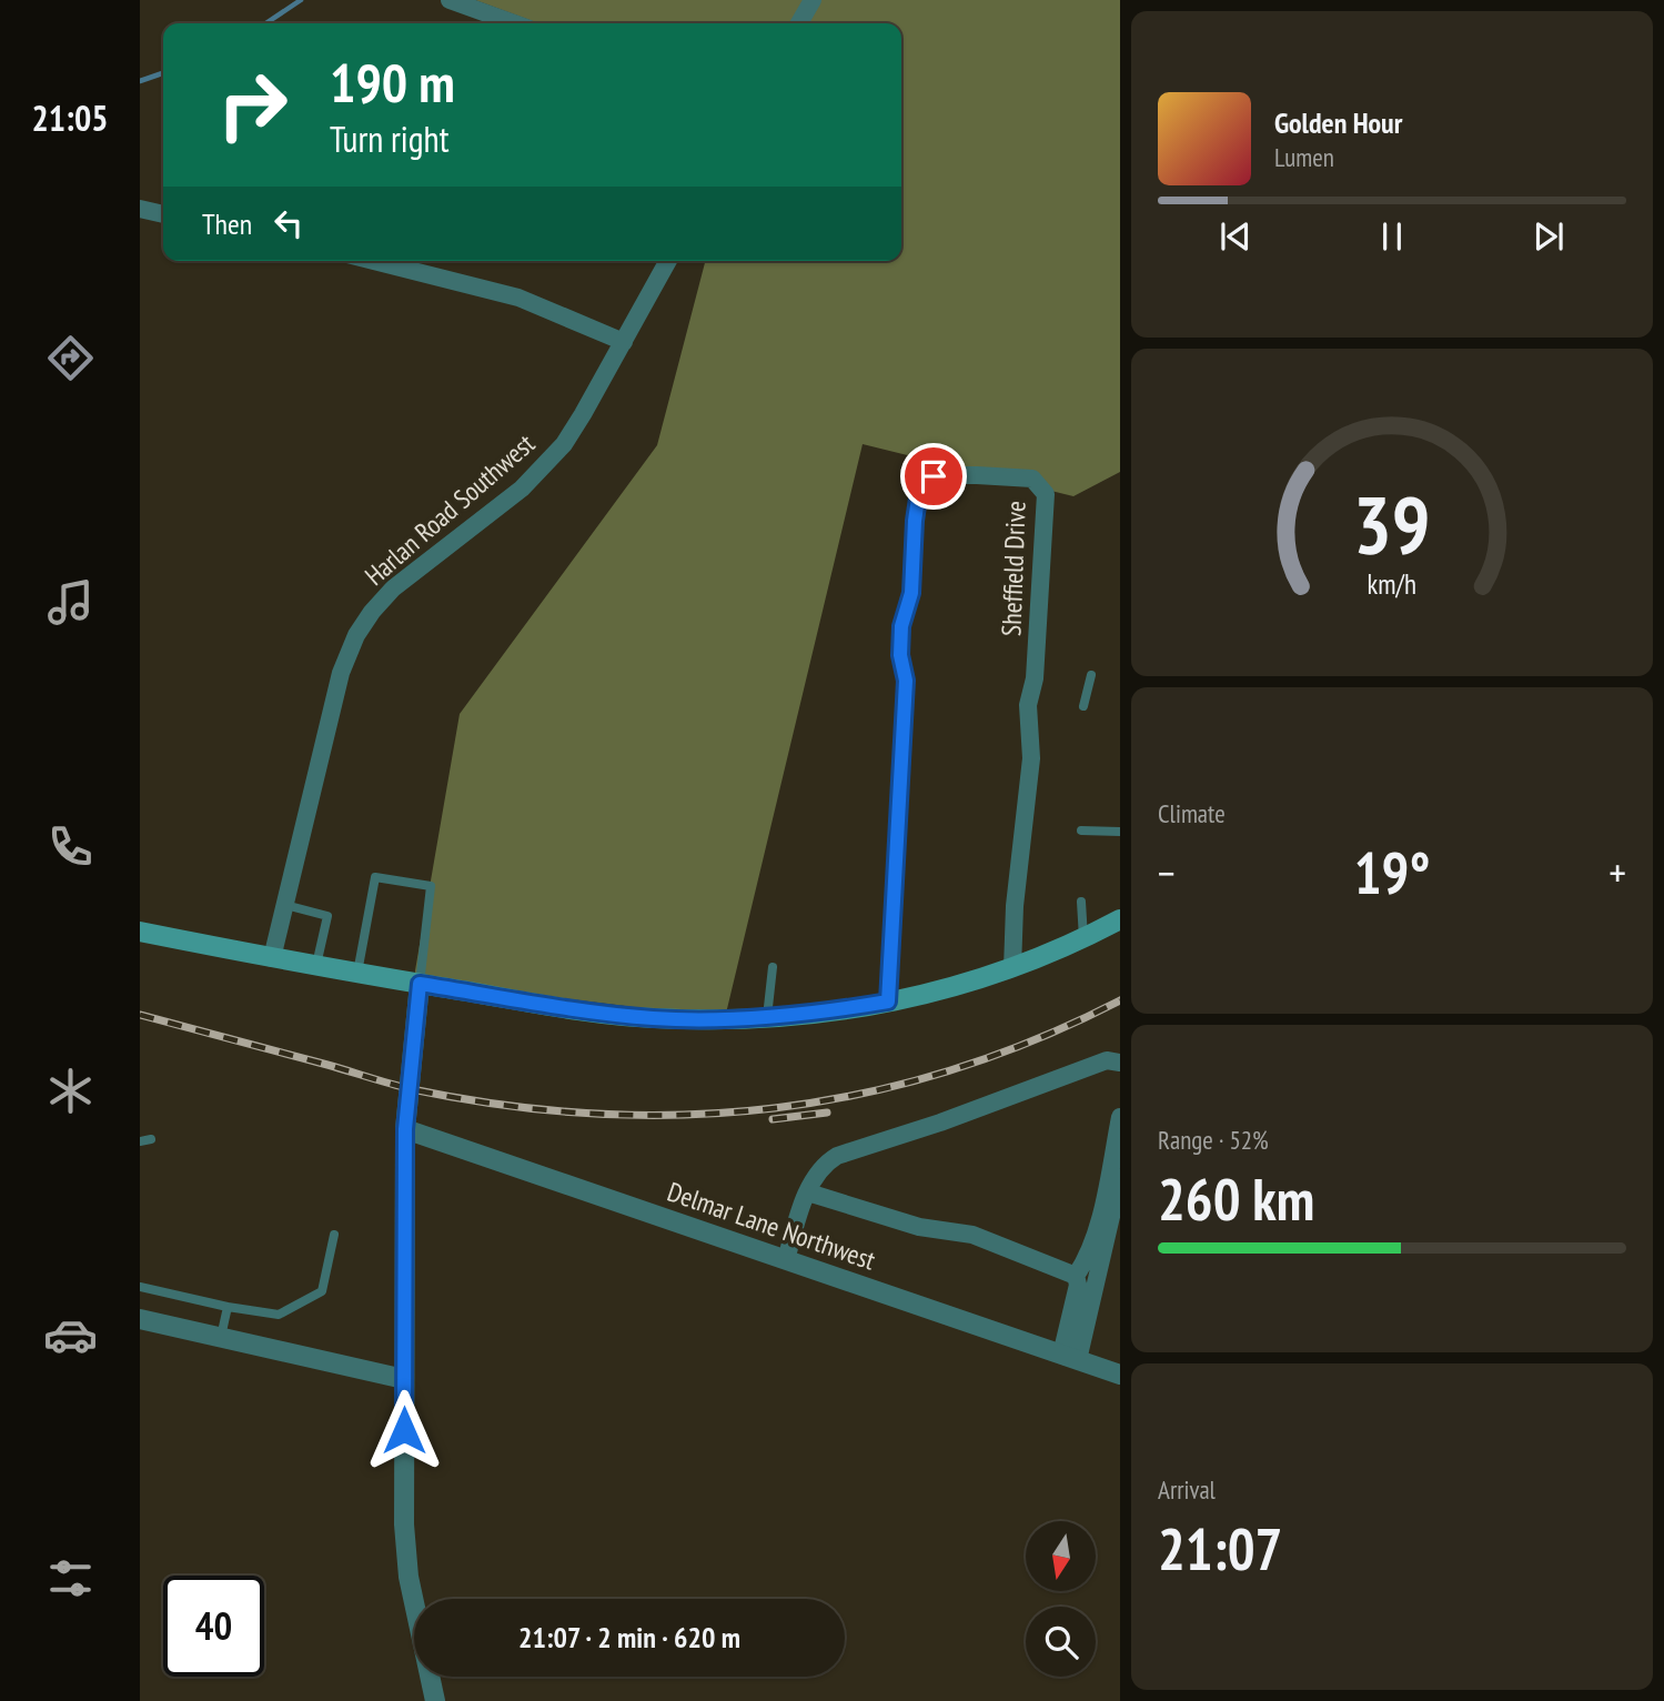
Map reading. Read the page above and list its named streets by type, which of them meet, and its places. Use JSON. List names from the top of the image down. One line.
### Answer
{"streets":{"street":["Harlan Road Southwest","Sheffield Drive","Delmar Lane Northwest"]},"north":"bottom","page":{"tabs":"21:05","turn":["190 m","Turn right"],"song":["Golden Hour","Lumen"],"then":"Then","tile":["Climate",["Range · 52%","260 km"],["Arrival","21:07"]],"heat":["−","19°","+"],"limit":"40","trip":"21:07 · 2 min · 620 m","gauge":["39","km/h"]}}
